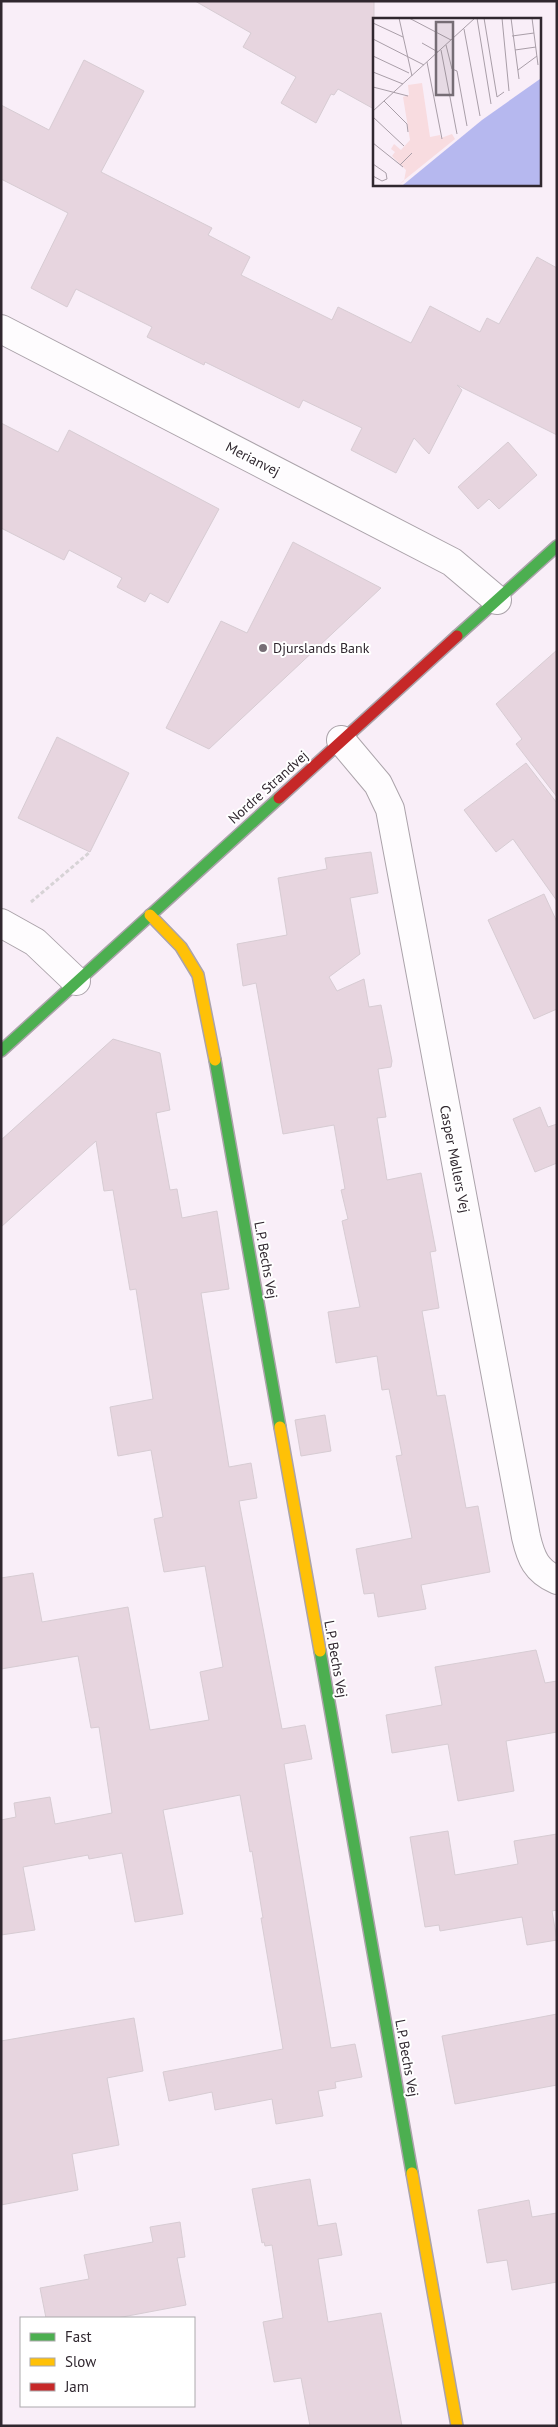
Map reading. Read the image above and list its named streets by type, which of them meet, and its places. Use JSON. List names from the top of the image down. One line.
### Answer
{"streets":{"street":["Merianvej","Nordre Strandvej","Casper Møllers Vej","L.P. Bechs Vej"]},"crossings":[["Merianvej","Nordre Strandvej"],["Nordre Strandvej","Casper Møllers Vej"],["Nordre Strandvej","L.P. Bechs Vej"]],"places":["Djurslands Bank"],"legend":["Fast","Slow","Jam"]}
